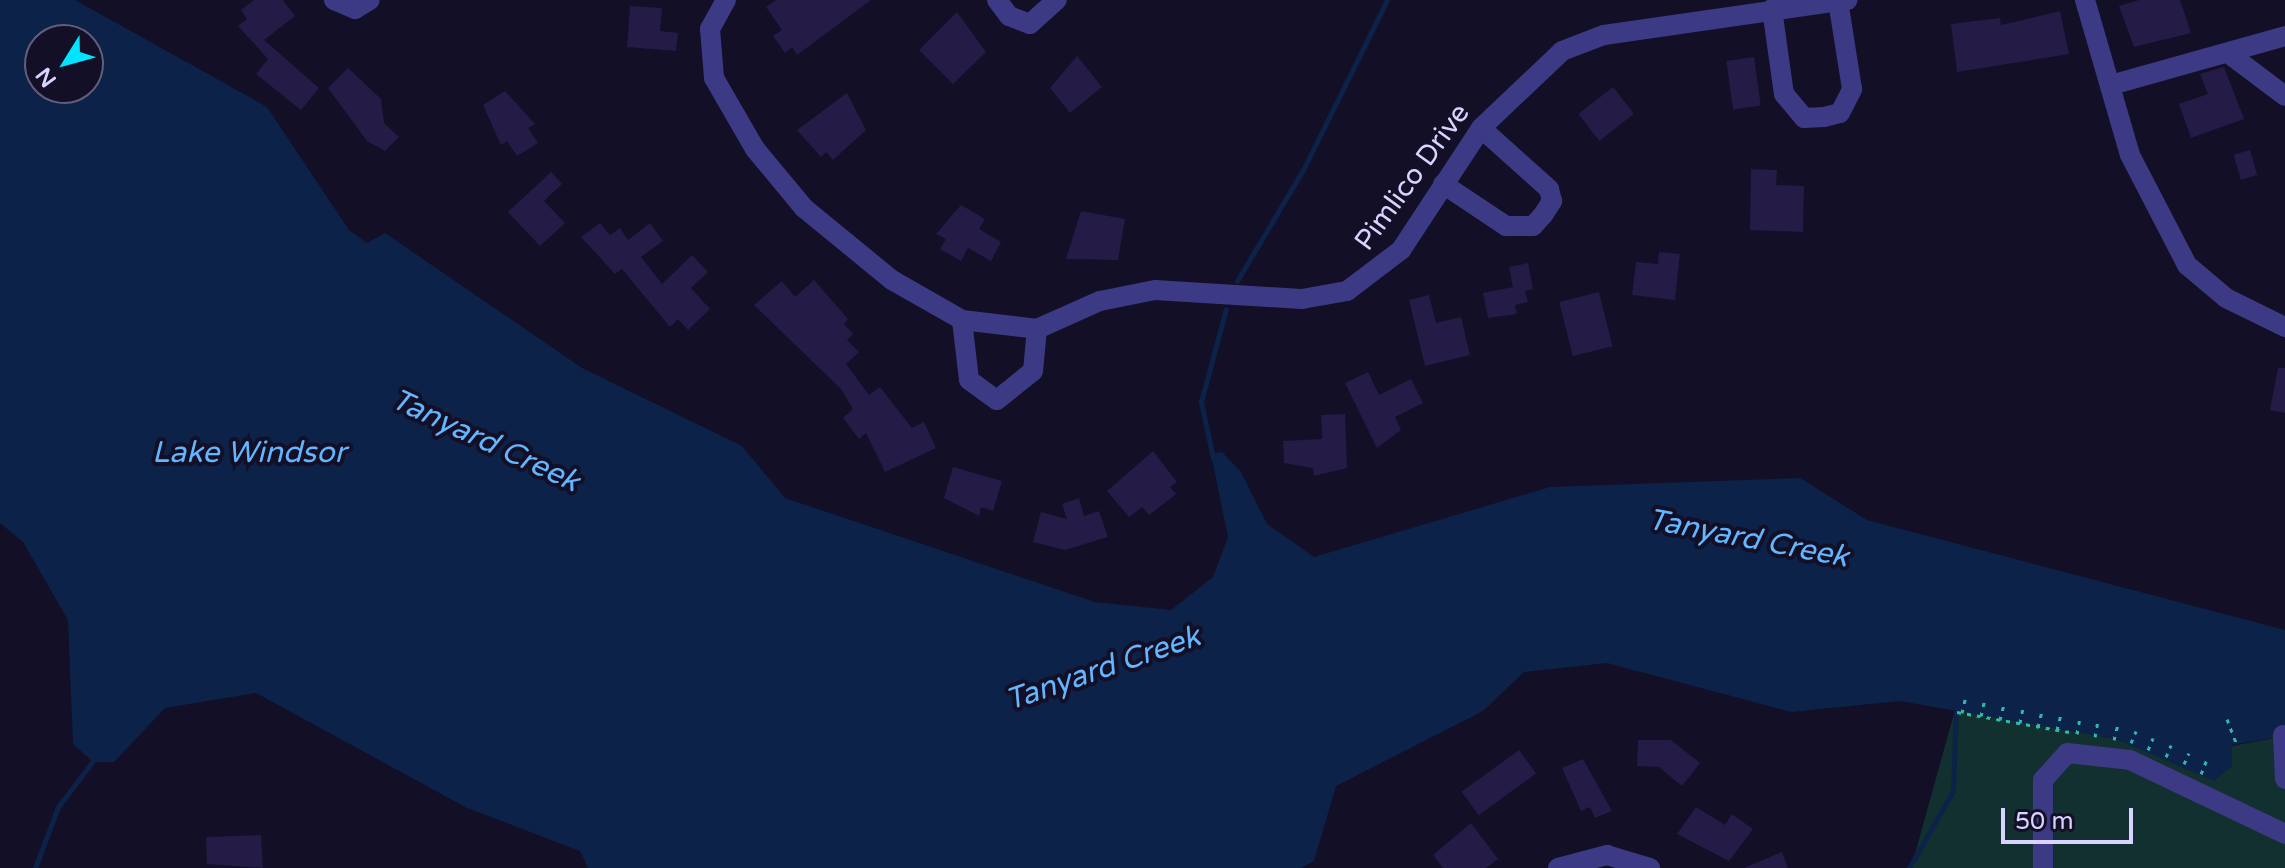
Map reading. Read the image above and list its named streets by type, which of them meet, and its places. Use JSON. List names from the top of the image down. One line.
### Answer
{"streets":{"street":["Pimlico Drive"]},"water":["Tanyard Creek","Lake Windsor"],"scale_bar":"50 m","north":"bottom left"}
